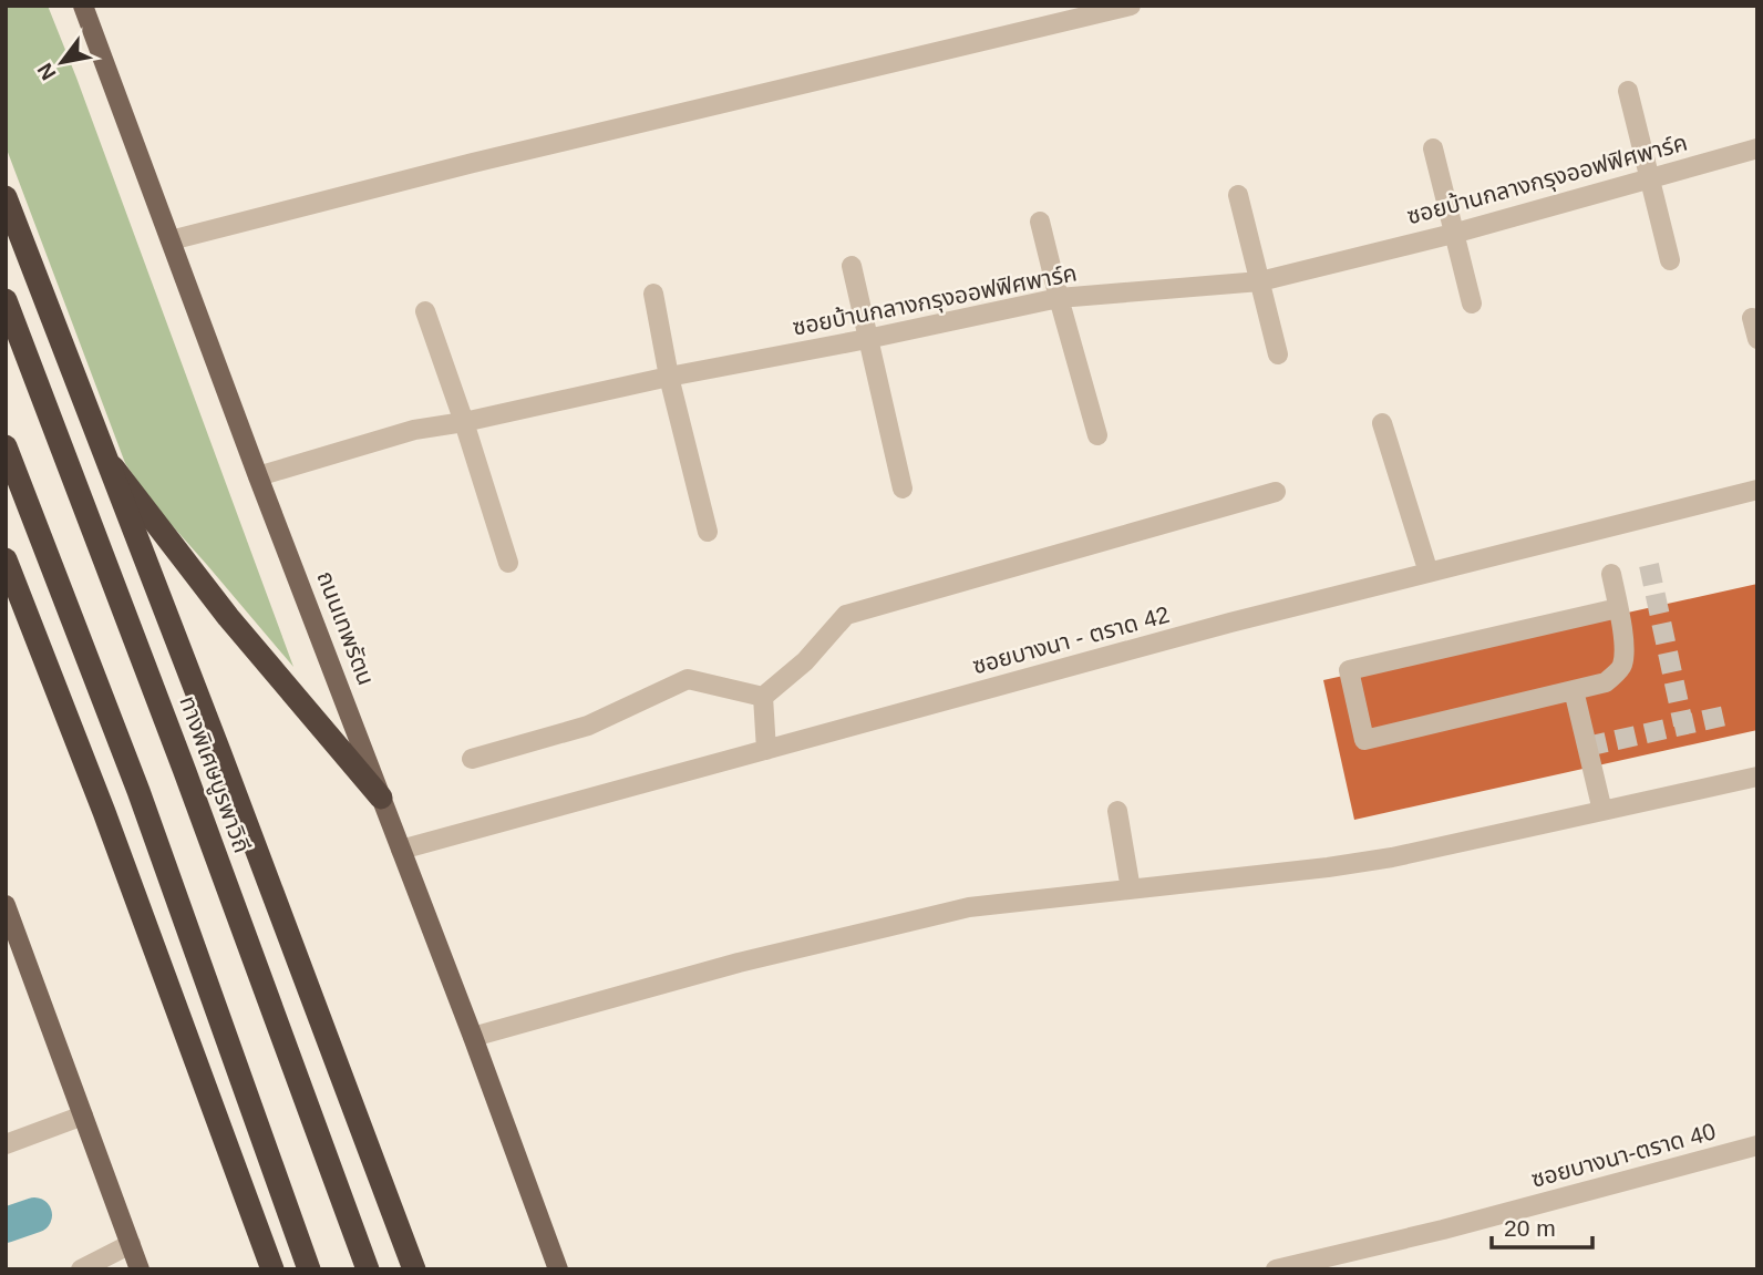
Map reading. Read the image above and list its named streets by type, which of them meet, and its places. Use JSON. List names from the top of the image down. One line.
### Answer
{"streets":{"highway":["ทางพิเศษบูรพาวิถี"],"main road":["ถนนเทพรัตน"],"street":["ซอยบ้านกลางกรุงออฟฟิศพาร์ค","ซอยบางนา - ตราด 42","ซอยบางนา-ตราด 40"]},"crossings":[["ซอยบ้านกลางกรุงออฟฟิศพาร์ค","ถนนเทพรัตน"],["ถนนเทพรัตน","ซอยบางนา - ตราด 42"]],"scale_bar":"20 m","north":"bottom left"}
